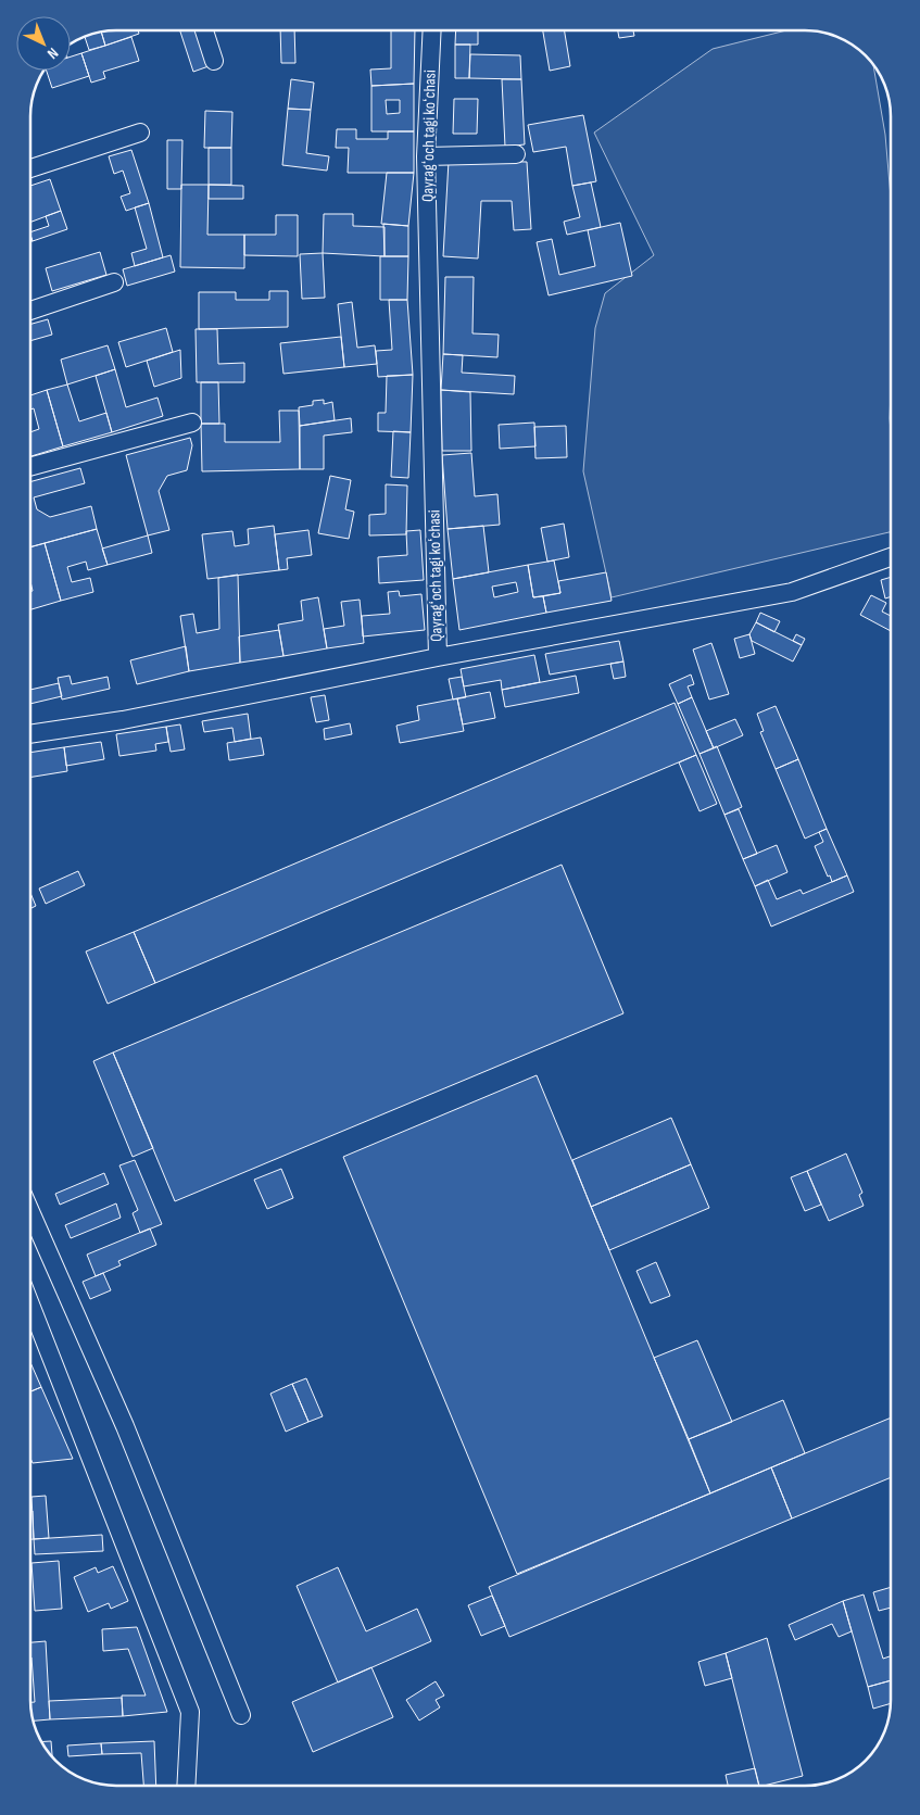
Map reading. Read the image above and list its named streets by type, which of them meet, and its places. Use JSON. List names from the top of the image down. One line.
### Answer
{"streets":{"street":["Qayragʻoch tagi koʻchasi"]},"north":"bottom right"}
